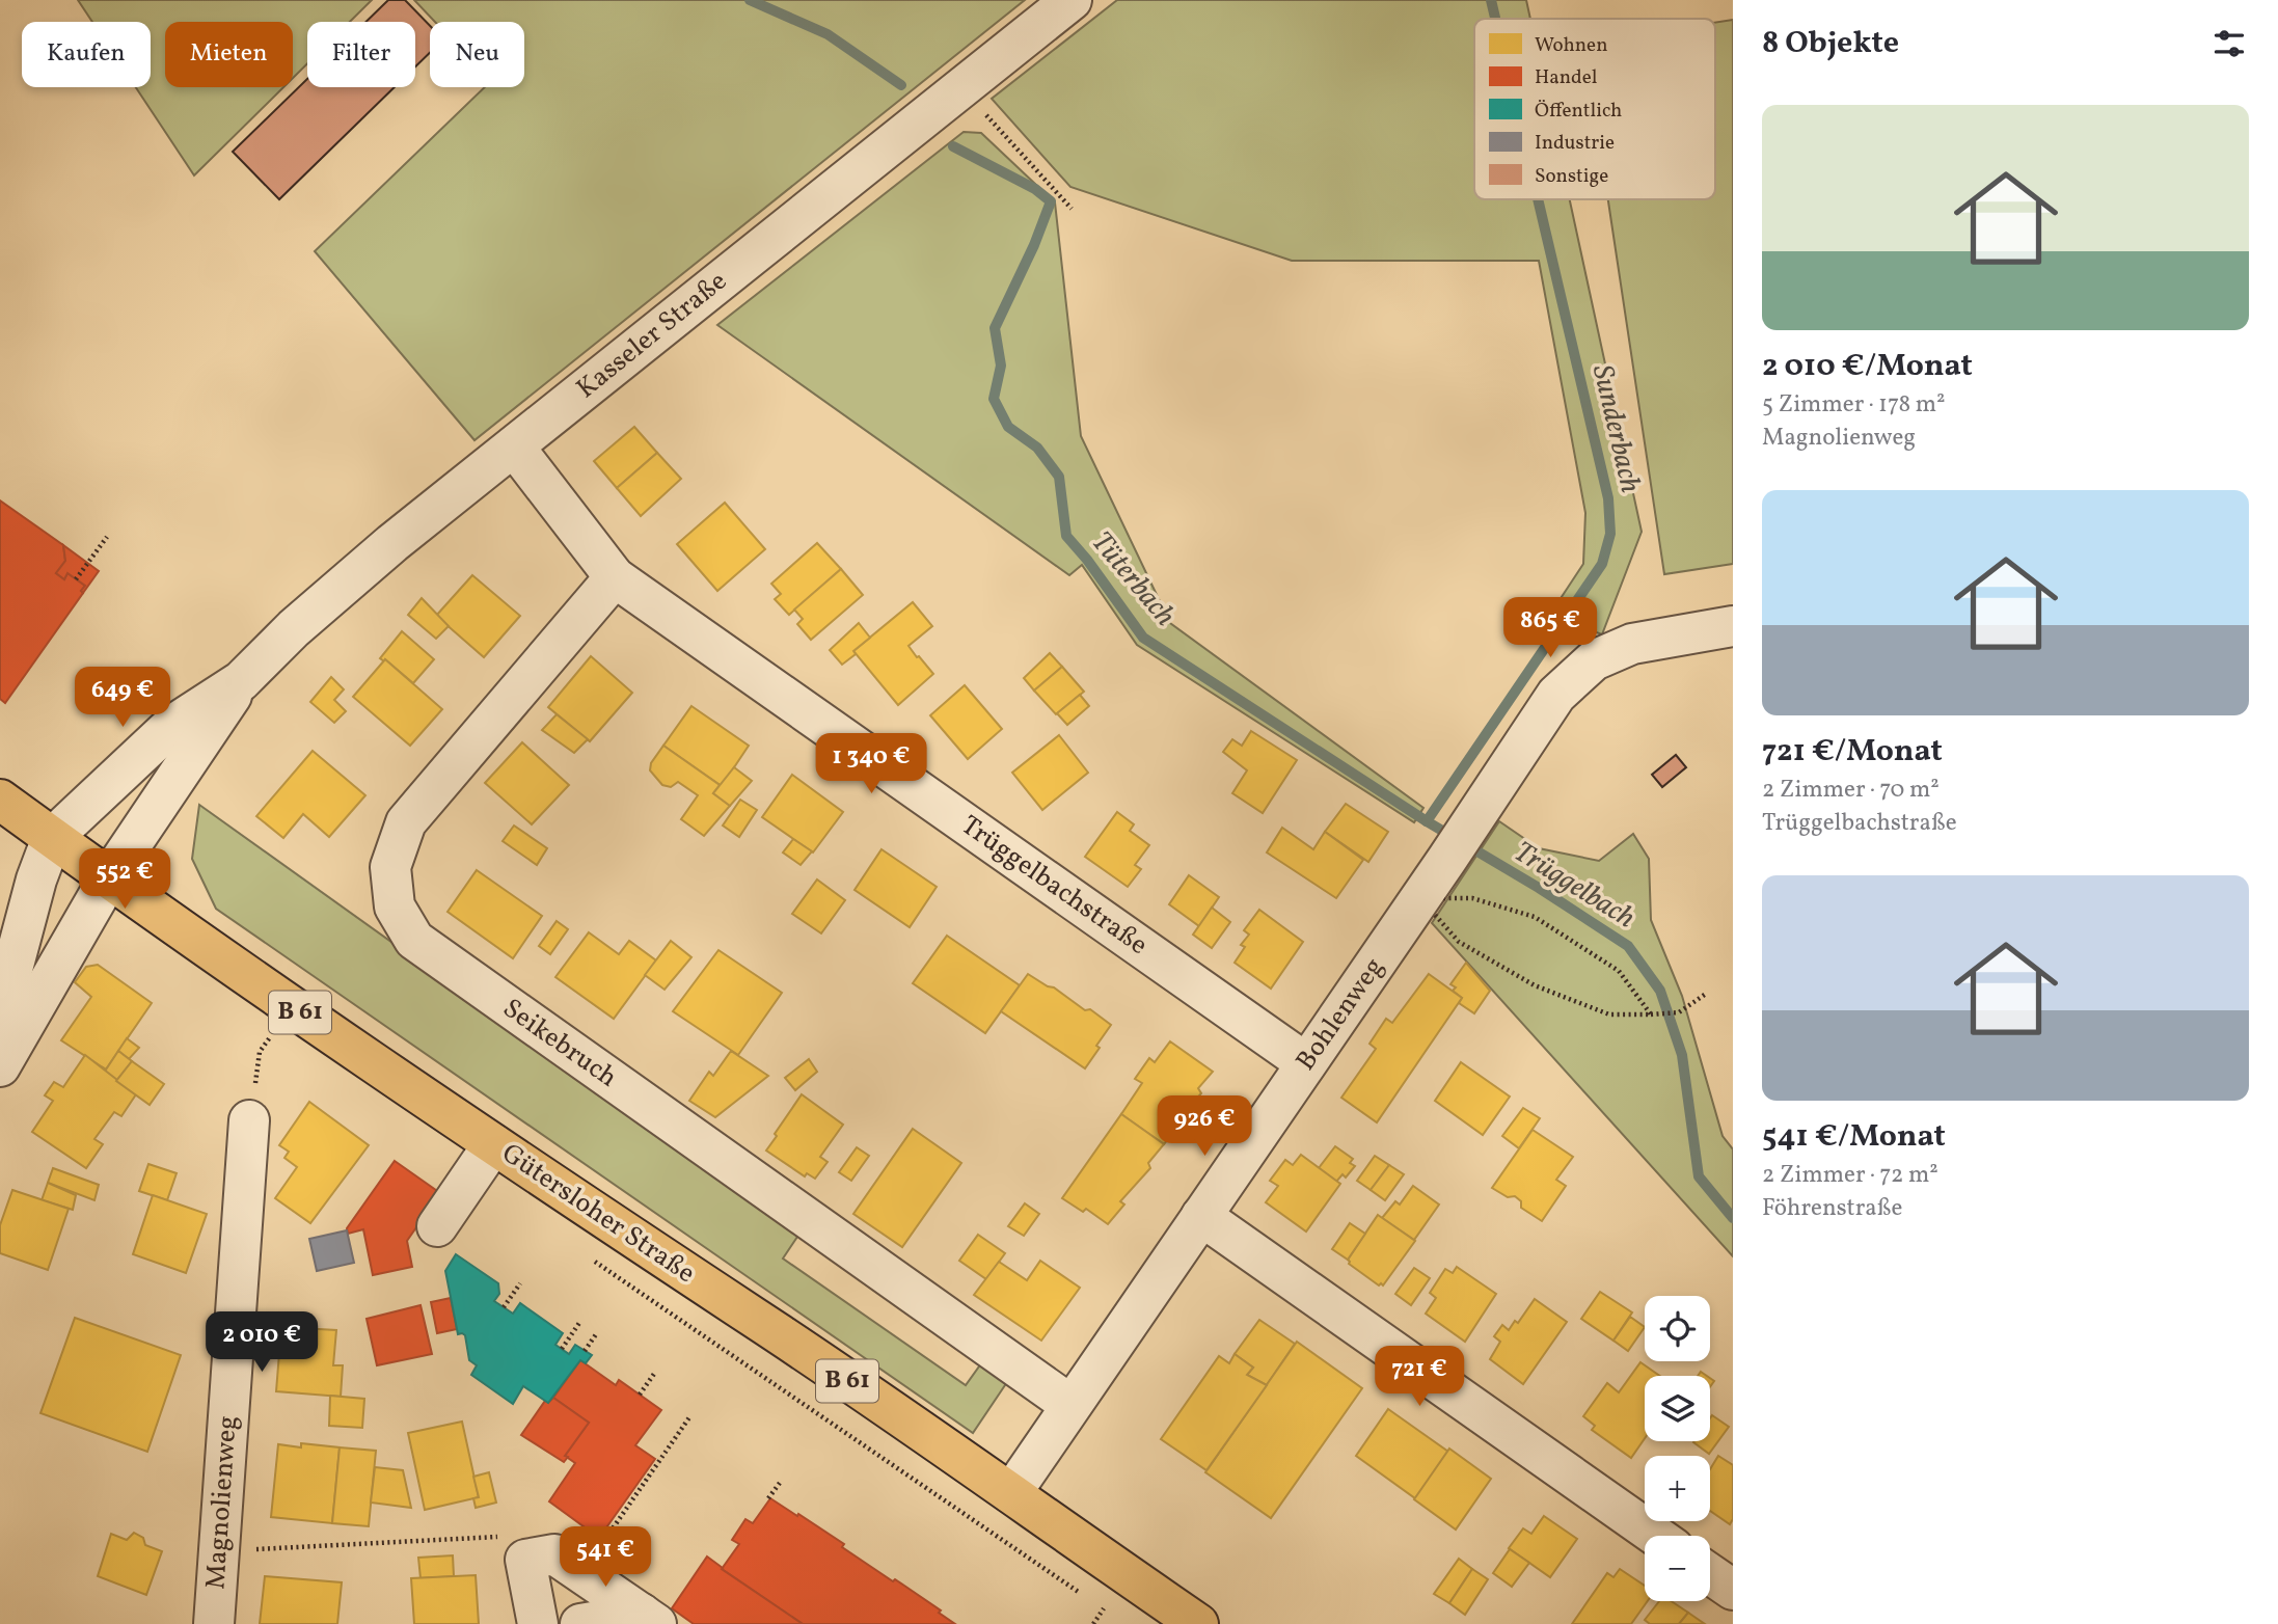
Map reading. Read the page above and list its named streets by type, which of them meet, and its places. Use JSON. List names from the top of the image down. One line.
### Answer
{"streets":{"main road":["B 61","Gütersloher Straße"],"street":["Kasseler Straße","Trüggelbachstraße","Bohlenweg","Seikebruch","Magnolienweg"]},"crossings":[["Kasseler Straße","Trüggelbachstraße"],["Kasseler Straße","Gütersloher Straße"],["Trüggelbachstraße","Bohlenweg"],["Trüggelbachstraße","Seikebruch"],["Bohlenweg","Seikebruch"],["Bohlenweg","Gütersloher Straße"]],"water":["Sunderbach","Tüterbach","Trüggelbach"],"legend":["Wohnen","Handel","Öffentlich","Industrie","Sonstige"],"page":{"heading":"8 Objekte","chip":["Kaufen","Mieten","Filter","Neu"],"list":[{"name":"2 010 €/Monat","note":"5 Zimmer · 178 m² · Magnolienweg"},{"name":"721 €/Monat","note":"2 Zimmer · 70 m² · Trüggelbachstraße"},{"name":"541 €/Monat","note":"2 Zimmer · 72 m² · Föhrenstraße"}],"price":["865 €","649 €","1 340 €","552 €","926 €","2 010 €","721 €","541 €"],"map_buttons":["+","−"]}}
